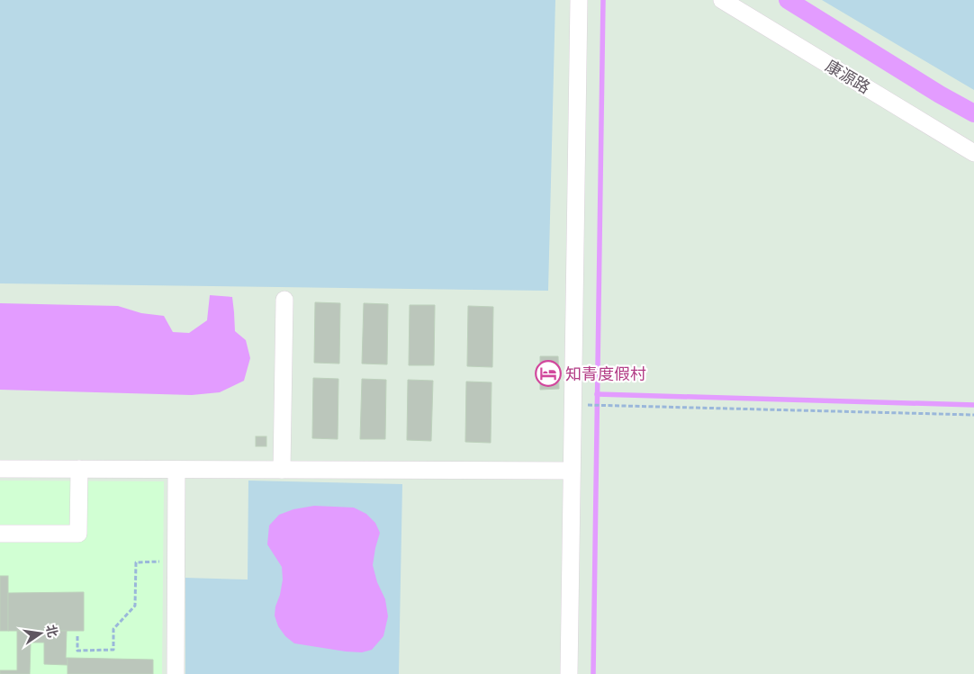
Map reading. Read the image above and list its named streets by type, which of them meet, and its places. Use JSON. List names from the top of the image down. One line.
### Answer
{"streets":{"street":["康源路"]},"places":{"hotel":["知青度假村"]},"north":"right"}
